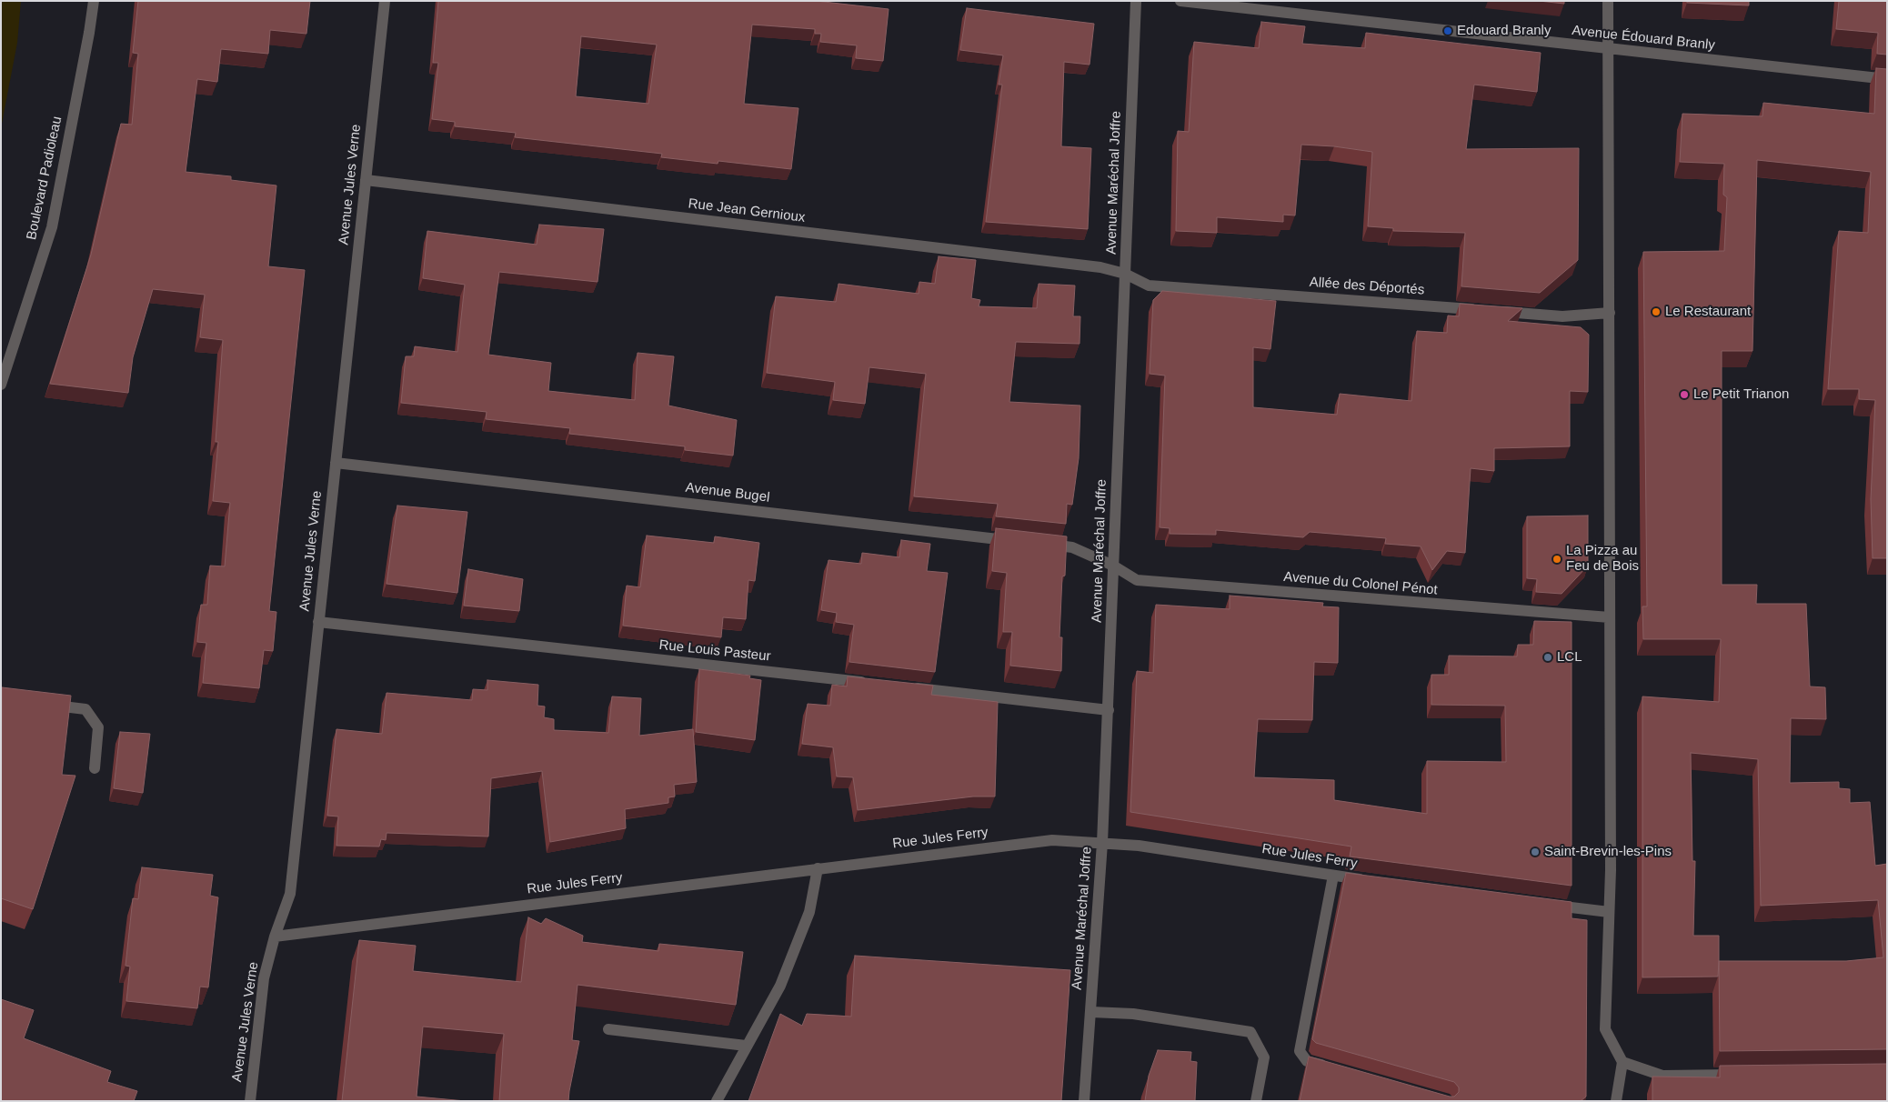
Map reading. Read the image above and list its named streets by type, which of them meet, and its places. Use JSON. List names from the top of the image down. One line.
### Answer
{"streets":{"street":["Avenue Édouard Branly","Boulevard Padioleau","Avenue Maréchal Joffre","Avenue Jules Verne","Rue Jean Gernioux","Allée des Déportés","Avenue Bugel","Avenue du Colonel Pénot","Rue Louis Pasteur","Rue Jules Ferry"]},"crossings":[["Avenue Maréchal Joffre","Rue Jean Gernioux"],["Avenue Maréchal Joffre","Allée des Déportés"],["Avenue Maréchal Joffre","Avenue du Colonel Pénot"],["Avenue Maréchal Joffre","Rue Jules Ferry"],["Avenue Jules Verne","Rue Jean Gernioux"],["Avenue Jules Verne","Avenue Bugel"],["Avenue Jules Verne","Rue Louis Pasteur"],["Avenue Jules Verne","Rue Jules Ferry"],["Rue Jean Gernioux","Allée des Déportés"]],"places":["Edouard Branly","Le Restaurant","Le Petit Trianon","La Pizza au Feu de Bois","LCL","Saint-Brevin-les-Pins"]}
